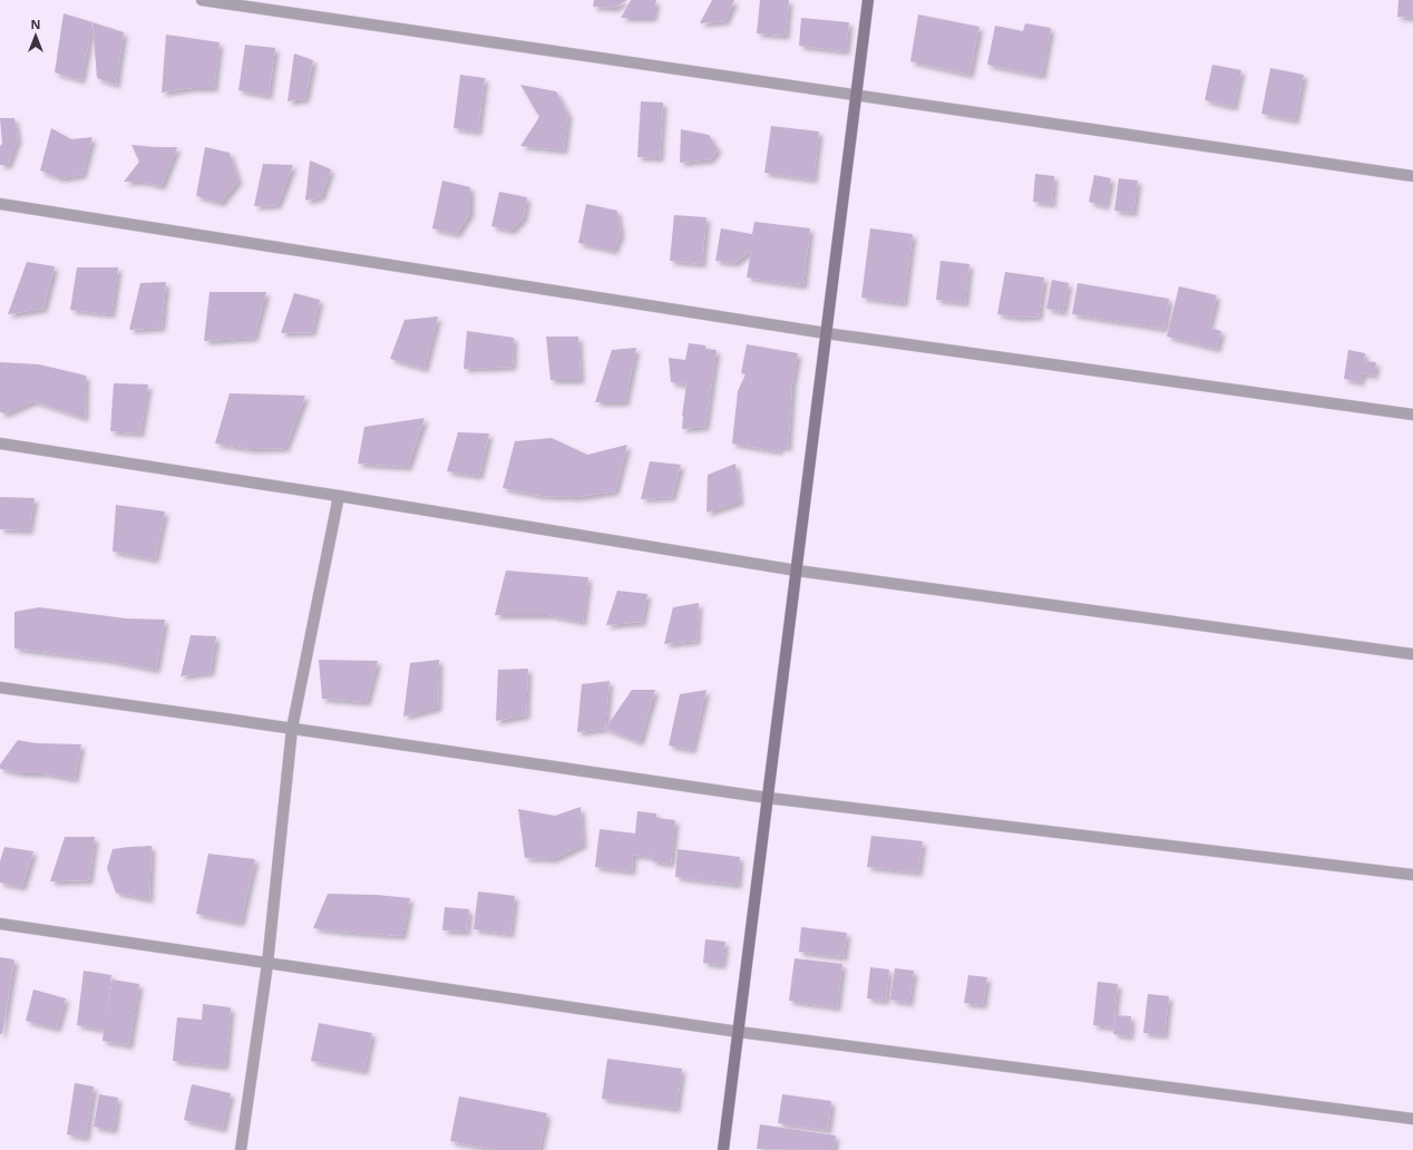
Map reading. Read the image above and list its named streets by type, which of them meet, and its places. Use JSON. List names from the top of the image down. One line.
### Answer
{"north":"top"}
